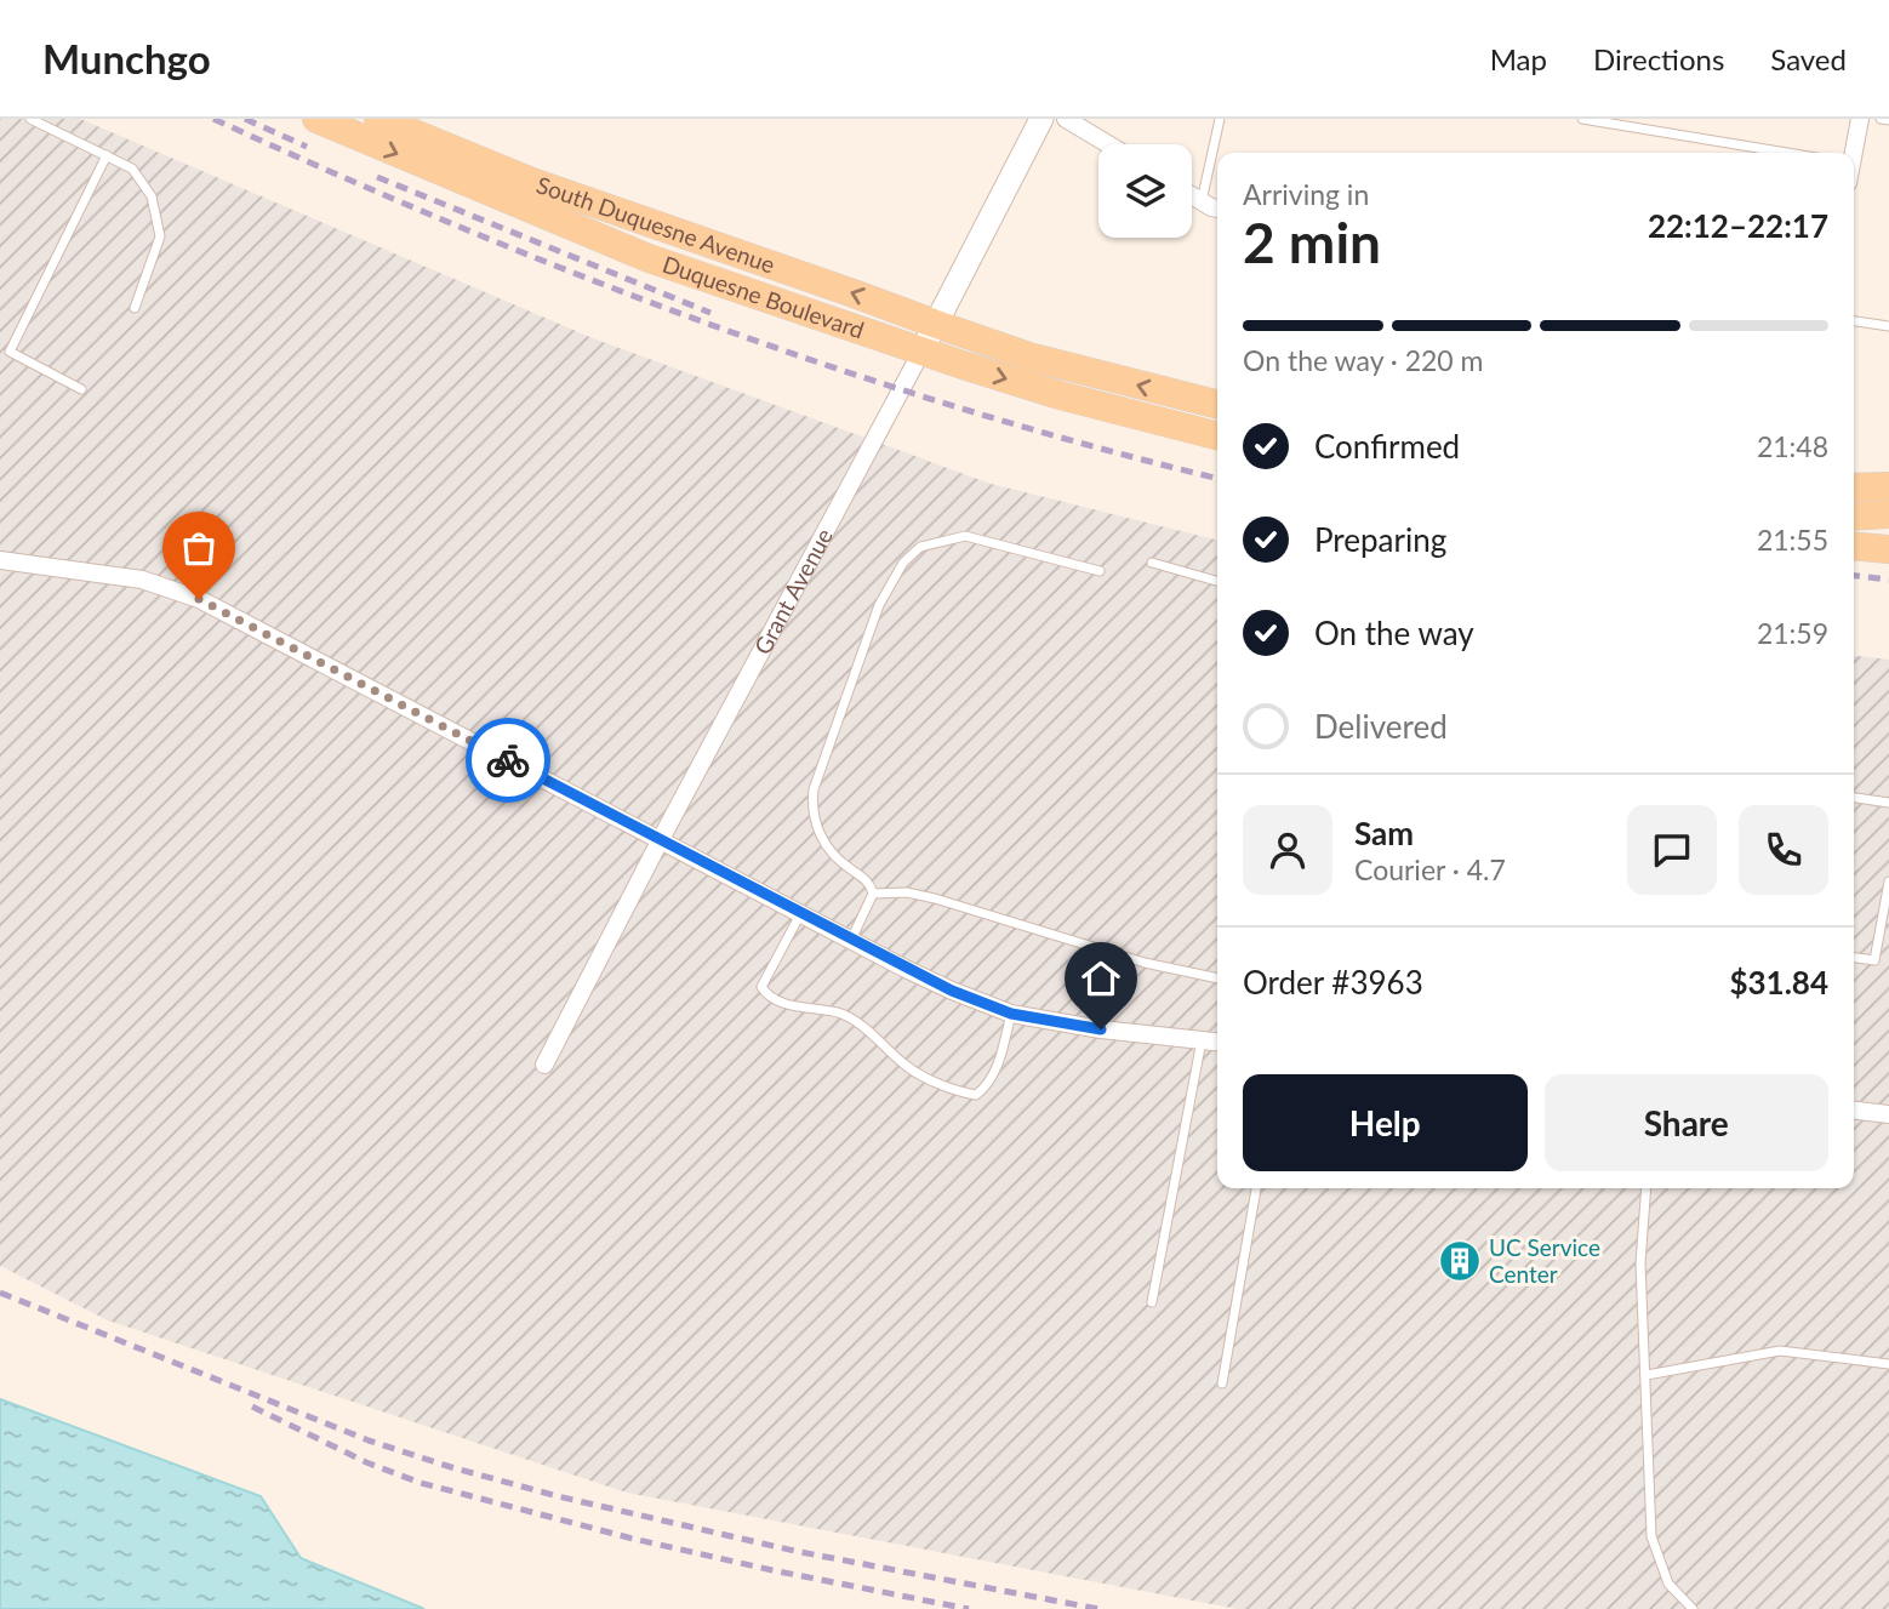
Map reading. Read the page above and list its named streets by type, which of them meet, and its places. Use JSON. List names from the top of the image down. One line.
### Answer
{"streets":{"main road":["South Duquesne Avenue","Duquesne Boulevard"],"street":["Grant Avenue"]},"crossings":[["South Duquesne Avenue","Grant Avenue"],["Duquesne Boulevard","Grant Avenue"]],"one_way":["South Duquesne Avenue"],"places":{"building":["UC Service Center"]},"page":{"header":"Munchgo","nav":["Map","Directions","Saved"],"heading":["2 min","Arriving in","22:12–22:17"],"panel":["Sam","Courier · 4.7","Order #3963","$31.84"],"bar":"On the way · 220 m","list":[["Confirmed","21:48"],["Preparing","21:55"],["On the way","21:59"],"Delivered"],"buttons":["Help","Share"]}}
